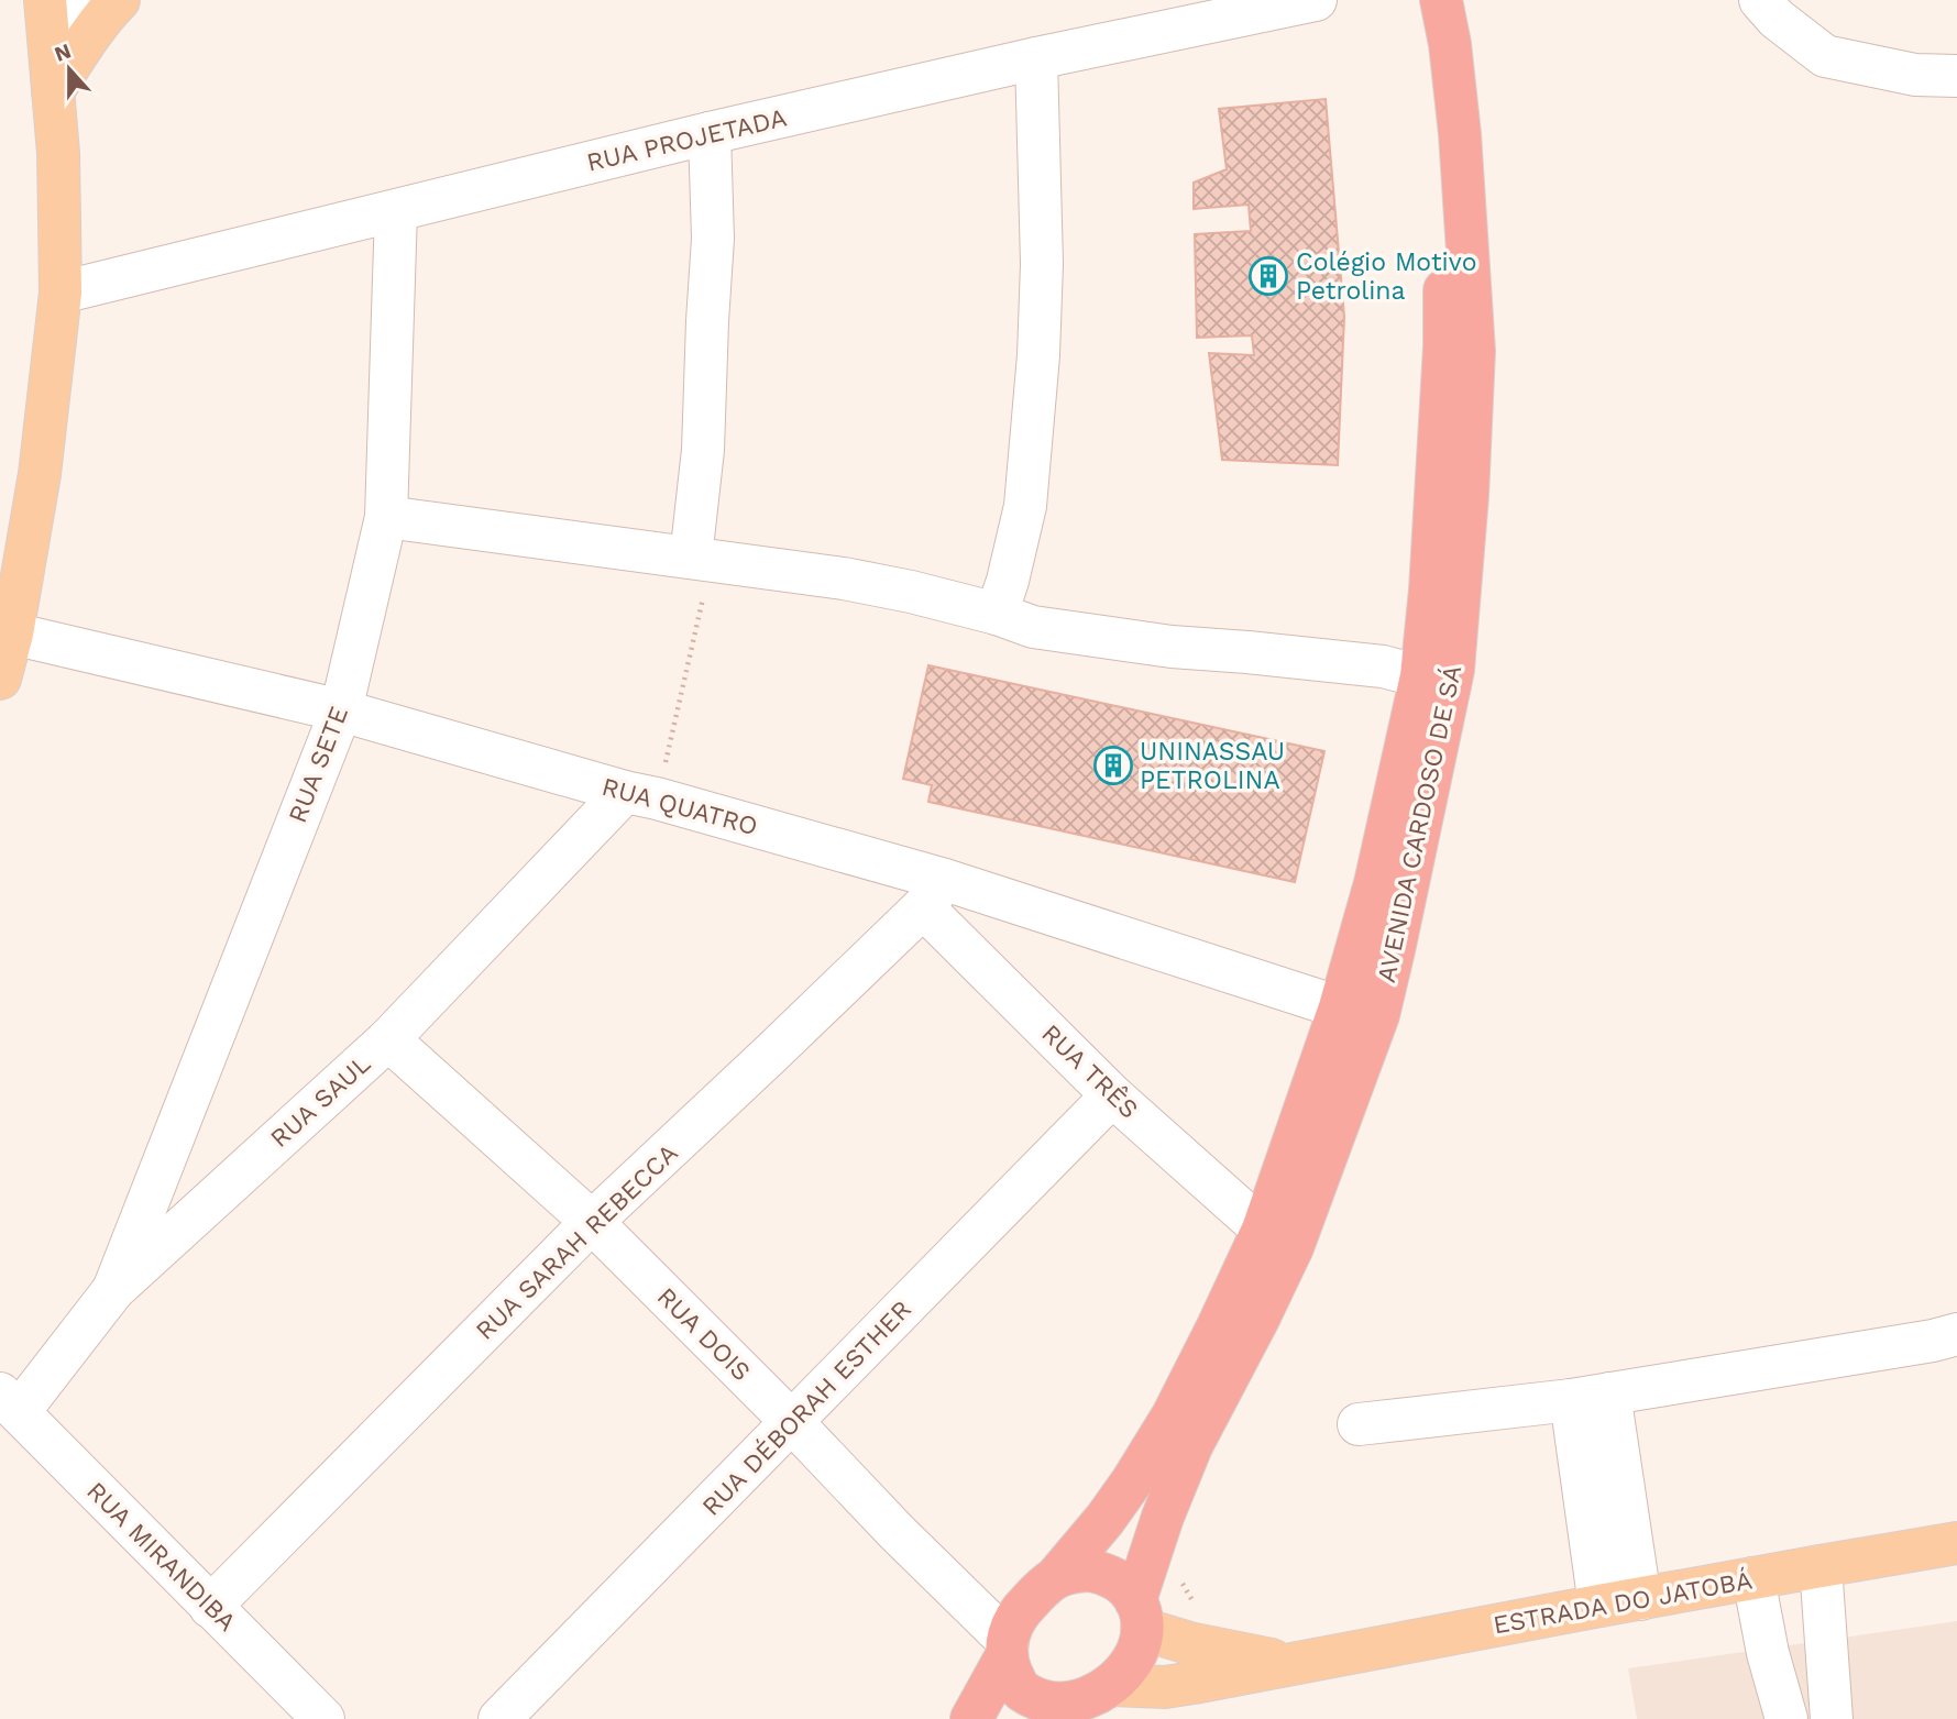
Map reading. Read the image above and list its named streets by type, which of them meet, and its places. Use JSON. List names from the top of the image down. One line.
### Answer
{"streets":{"highway":["AVENIDA CARDOSO DE SÁ"],"main road":["ESTRADA DO JATOBÁ"],"street":["RUA PROJETADA","RUA SETE","RUA QUATRO","RUA TRÊS","RUA SAUL","RUA SARAH REBECCA","RUA DOIS","RUA DÉBORAH ESTHER","RUA MIRANDIBA"]},"crossings":[["RUA PROJETADA","RUA SETE"],["RUA SETE","RUA QUATRO"],["RUA SETE","RUA SAUL"],["RUA QUATRO","AVENIDA CARDOSO DE SÁ"],["RUA QUATRO","RUA TRÊS"],["RUA QUATRO","RUA SAUL"],["RUA QUATRO","RUA SARAH REBECCA"],["AVENIDA CARDOSO DE SÁ","RUA TRÊS"],["AVENIDA CARDOSO DE SÁ","RUA DOIS"],["AVENIDA CARDOSO DE SÁ","ESTRADA DO JATOBÁ"],["RUA TRÊS","RUA SARAH REBECCA"],["RUA TRÊS","RUA DÉBORAH ESTHER"],["RUA SAUL","RUA DOIS"],["RUA SAUL","RUA MIRANDIBA"],["RUA SARAH REBECCA","RUA DOIS"],["RUA SARAH REBECCA","RUA MIRANDIBA"],["RUA DOIS","RUA DÉBORAH ESTHER"],["RUA DOIS","ESTRADA DO JATOBÁ"]],"places":{"building":["Colégio Motivo Petrolina","UNINASSAU PETROLINA"]},"north":"top"}
